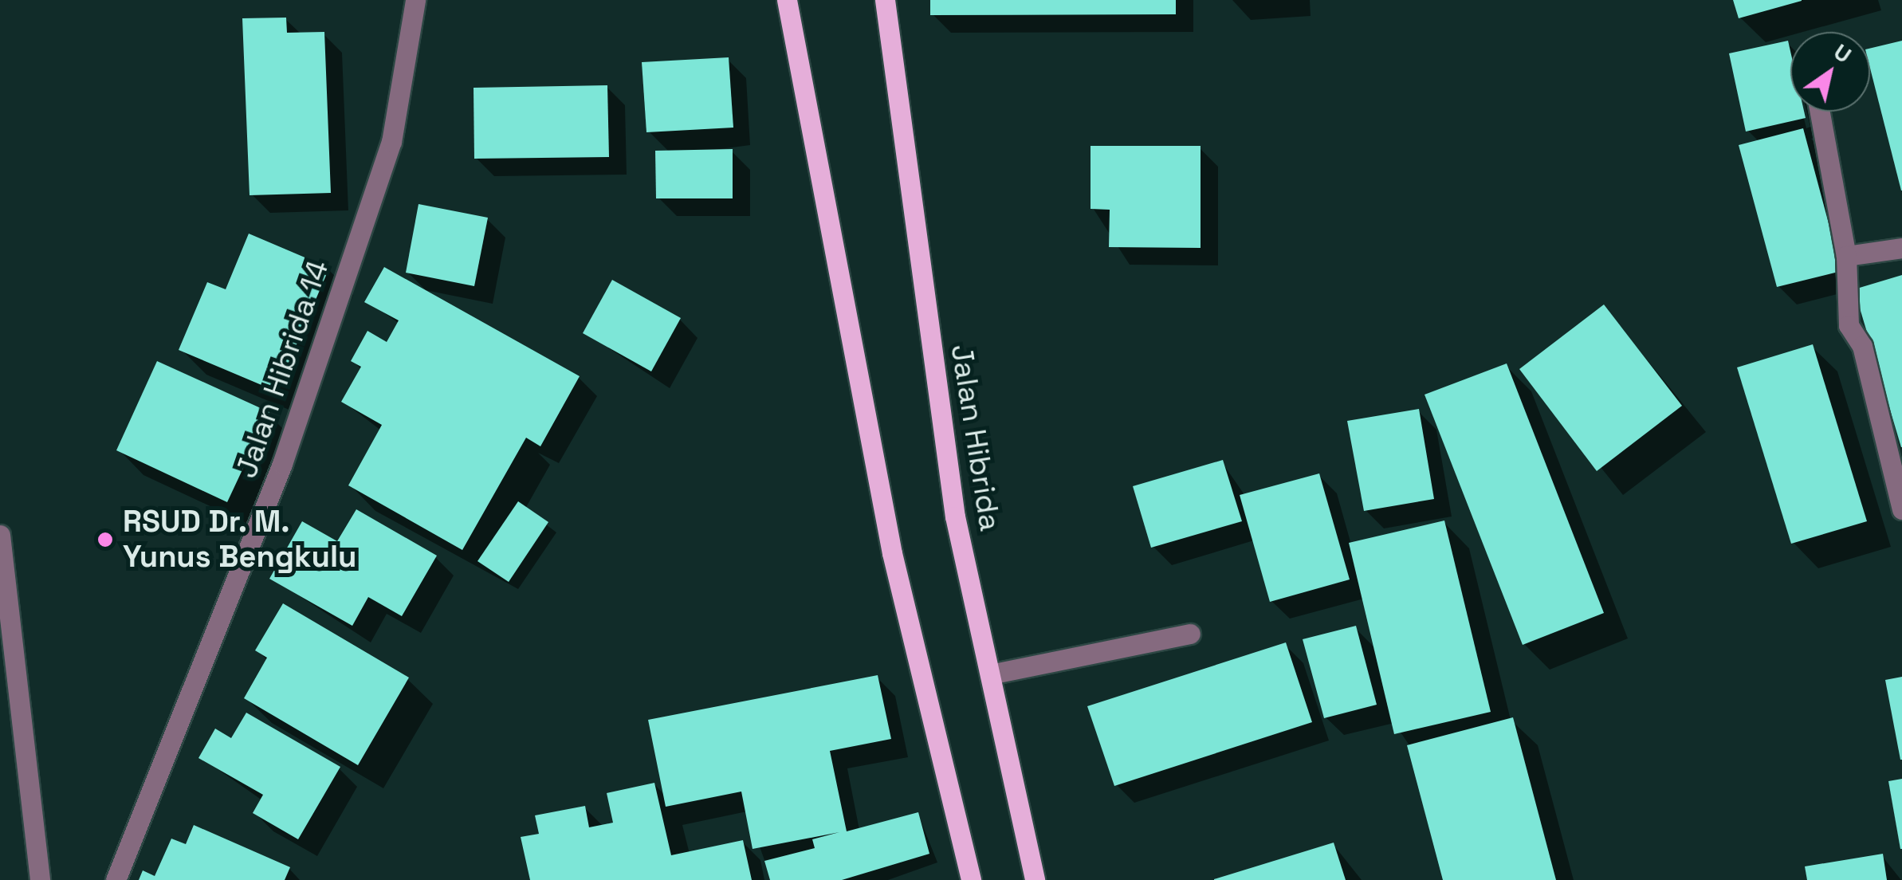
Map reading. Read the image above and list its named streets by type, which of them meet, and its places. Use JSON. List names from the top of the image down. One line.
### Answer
{"streets":{"main road":["Jalan Hibrida"],"street":["Jalan Hibrida 14"]},"places":["RSUD Dr. M. Yunus Bengkulu"],"north":"top right"}
